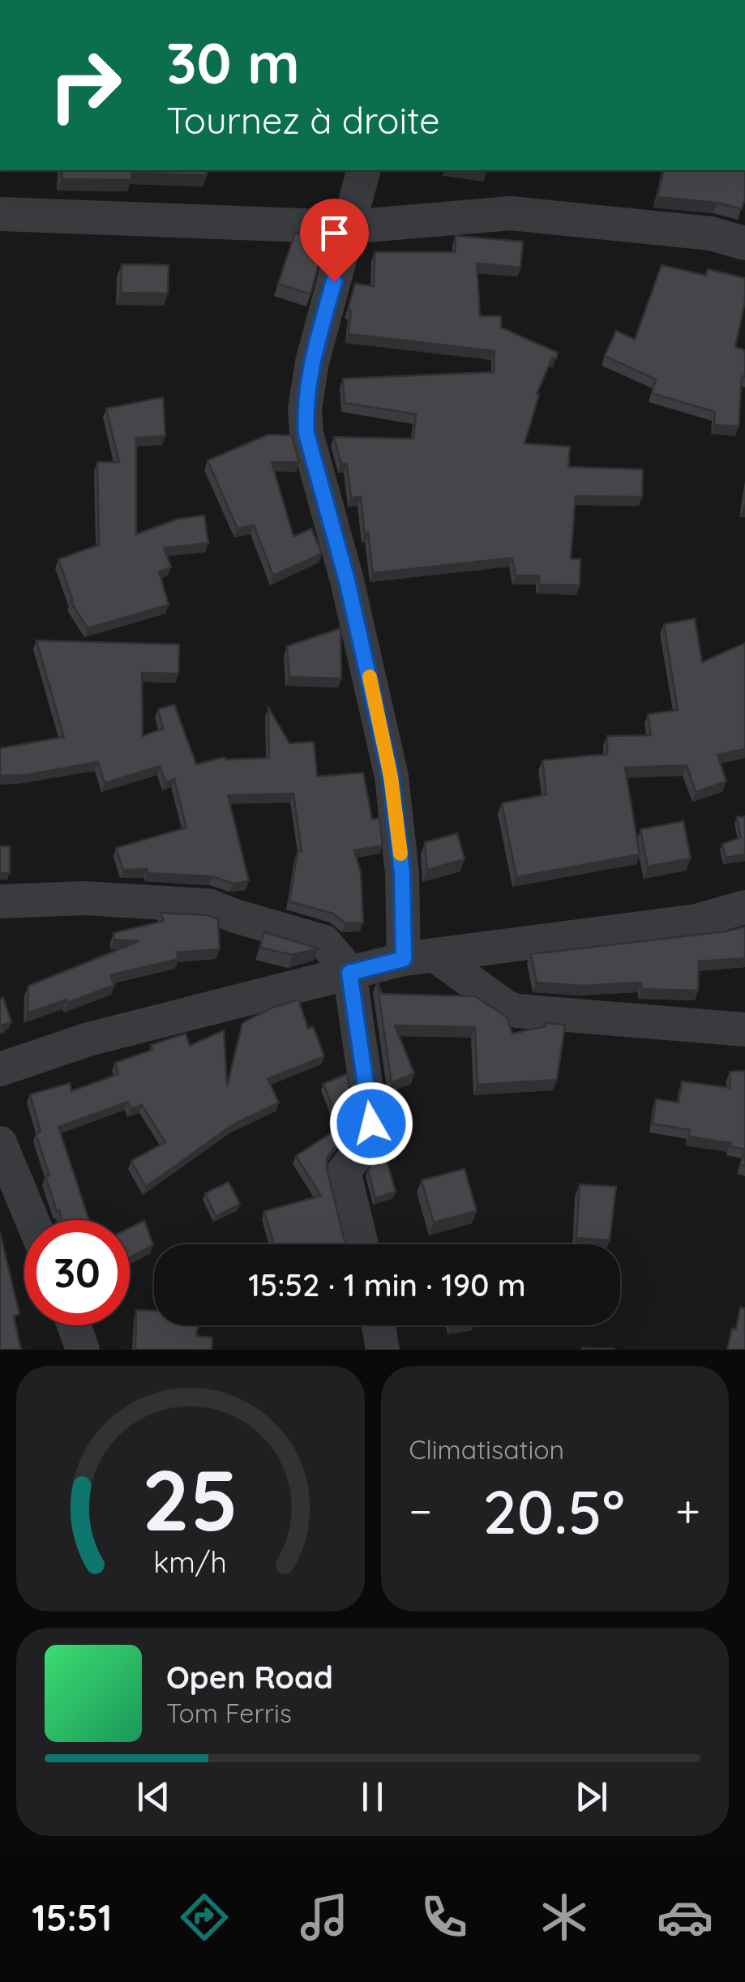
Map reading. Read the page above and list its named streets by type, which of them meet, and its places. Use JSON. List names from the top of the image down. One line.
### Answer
{"page":{"turn":["30 m","Tournez à droite"],"limit":"30","trip":"15:52 · 1 min · 190 m","tile":"Climatisation","heat":["−","20.5°","+"],"song":["Open Road","Tom Ferris"],"tabs":"15:51","gauge":["25","km/h"]}}
